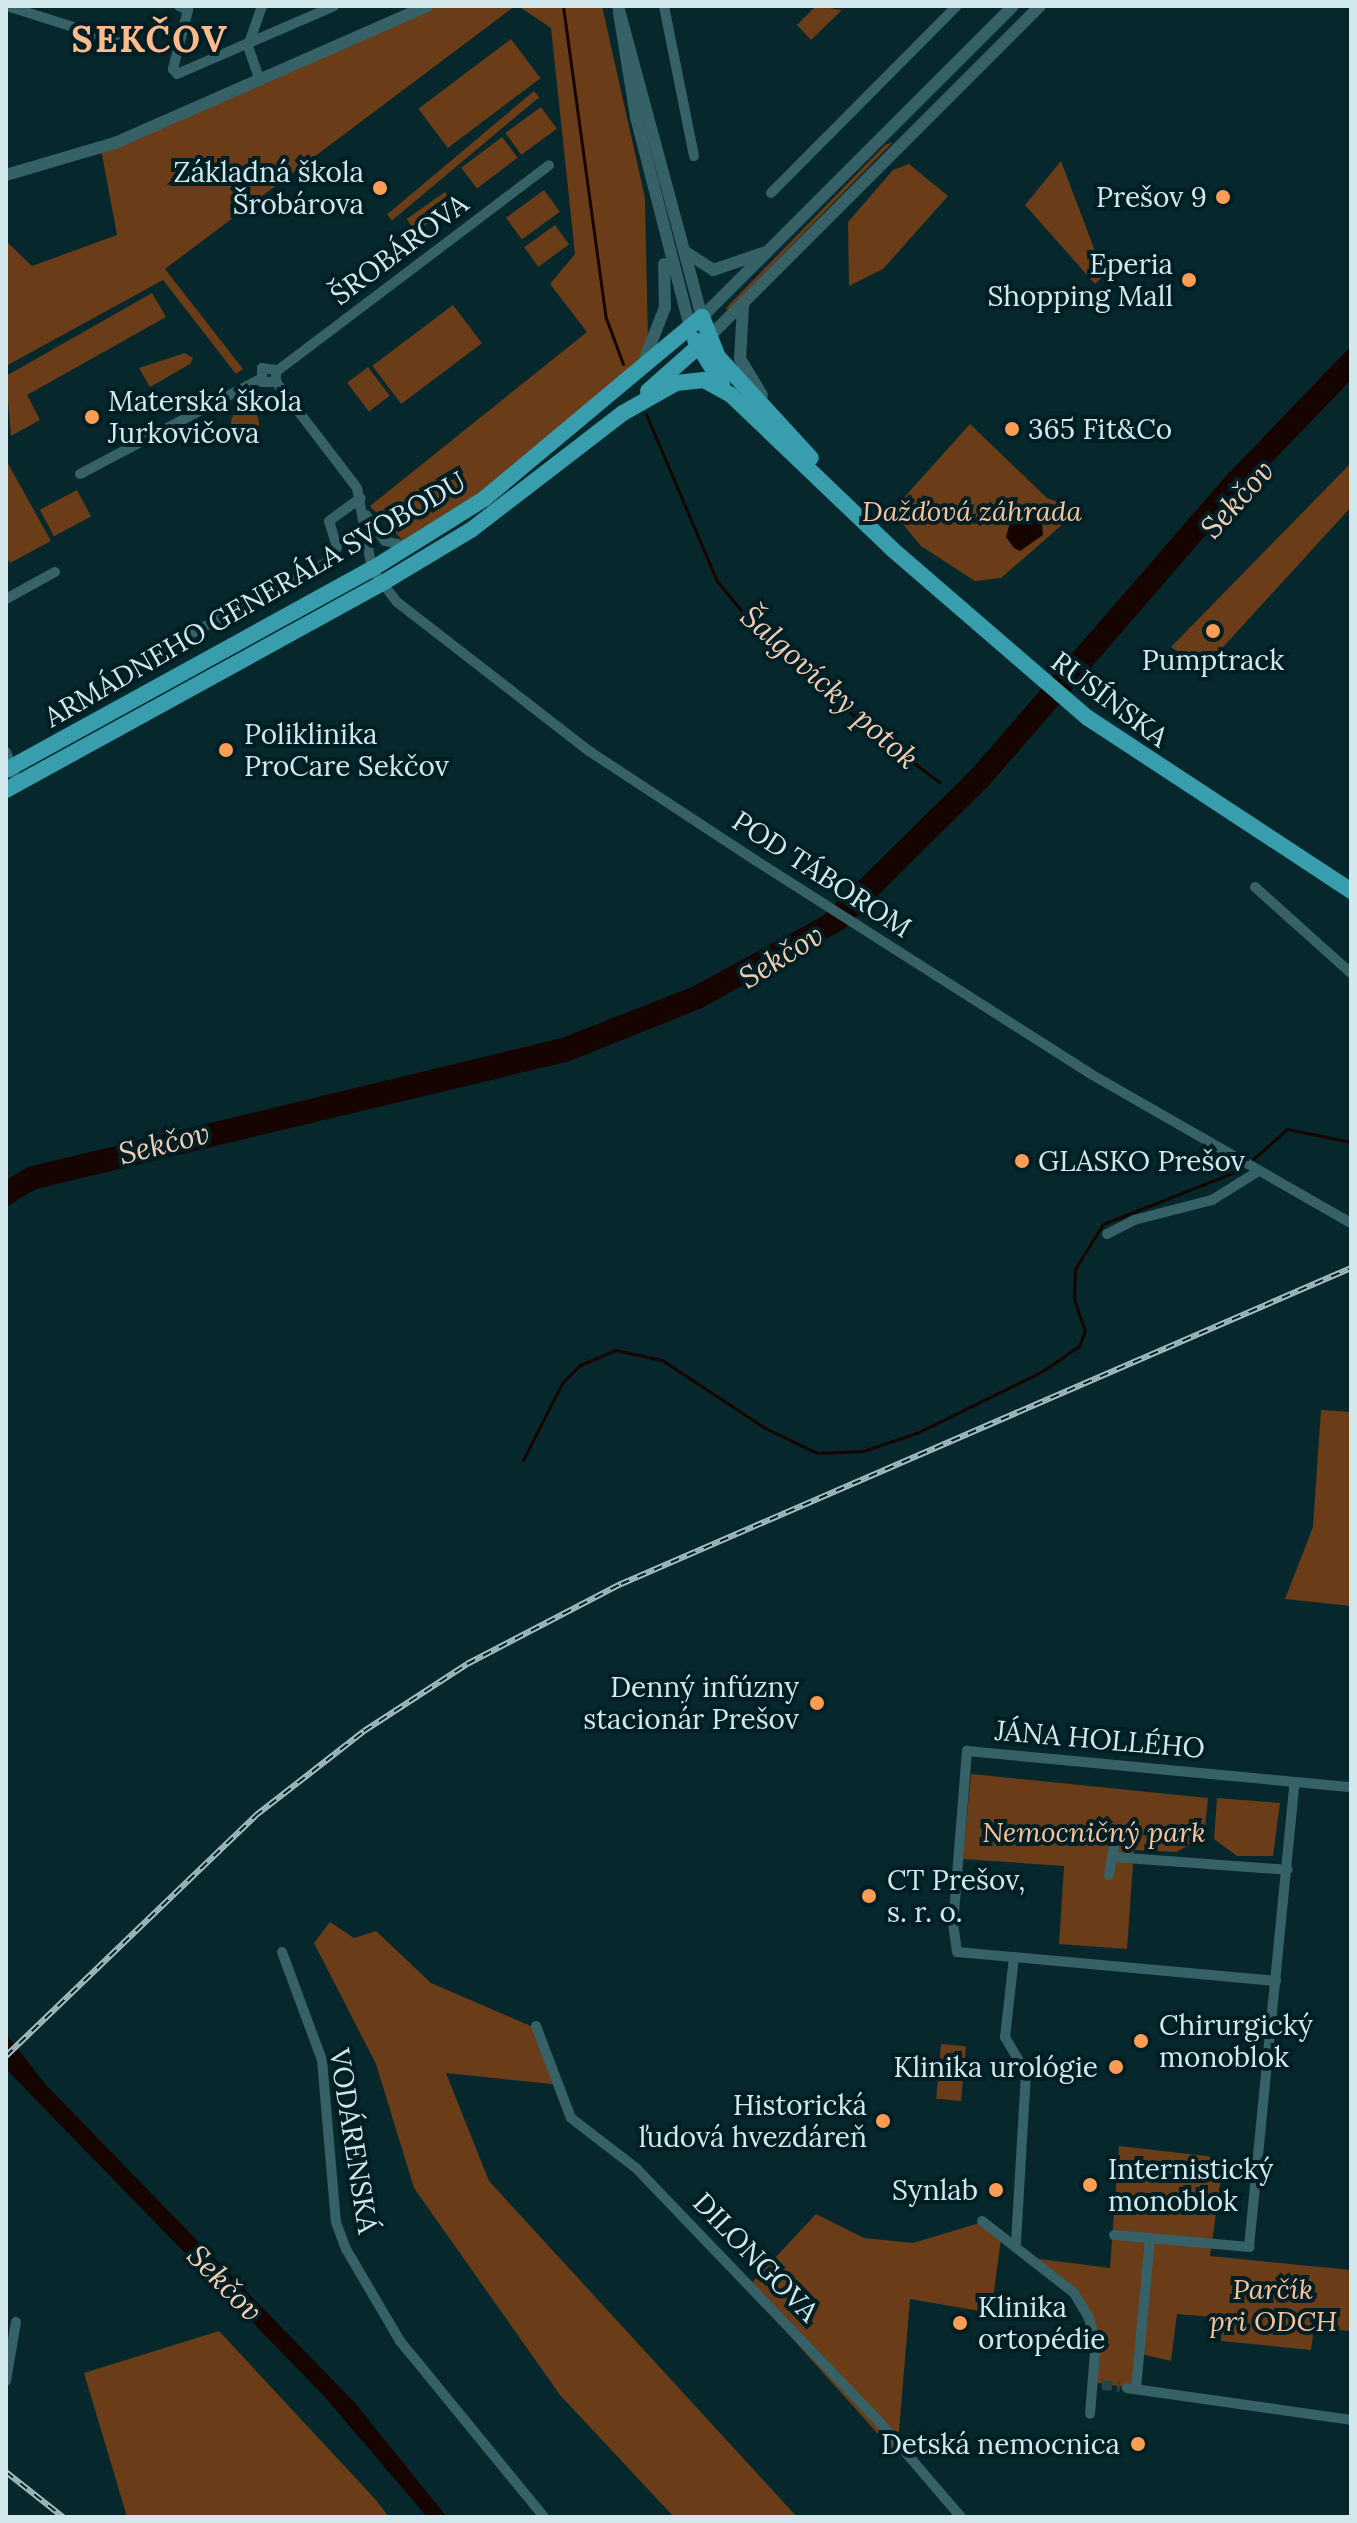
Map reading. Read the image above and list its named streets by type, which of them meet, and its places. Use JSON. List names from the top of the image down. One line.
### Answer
{"streets":{"main road":["ARMÁDNEHO GENERÁLA SVOBODU","RUSÍNSKA"],"street":["ŠROBÁROVA","POD TÁBOROM","JÁNA HOLLÉHO","VODÁRENSKÁ","DILONGOVA"]},"crossings":[["ARMÁDNEHO GENERÁLA SVOBODU","RUSÍNSKA"],["ARMÁDNEHO GENERÁLA SVOBODU","POD TÁBOROM"]],"districts":["SEKČOV"],"water":["Sekčov","Šalgovícky potok"],"parks":["Dažďová záhrada","Nemocničný park","Parčík pri ODCH"],"places":["Základná škola Šrobárova","Prešov 9","Eperia Shopping Mall","Materská škola Jurkovičova","365 Fit&Co","Pumptrack","Poliklinika ProCare Sekčov","GLASKO Prešov","Denný infúzny stacionár Prešov","CT Prešov, s. r. o.","Chirurgický monoblok","Klinika urológie","Historická ľudová hvezdáreň","Internistický monoblok","Synlab","Klinika ortopédie","Detská nemocnica"]}
